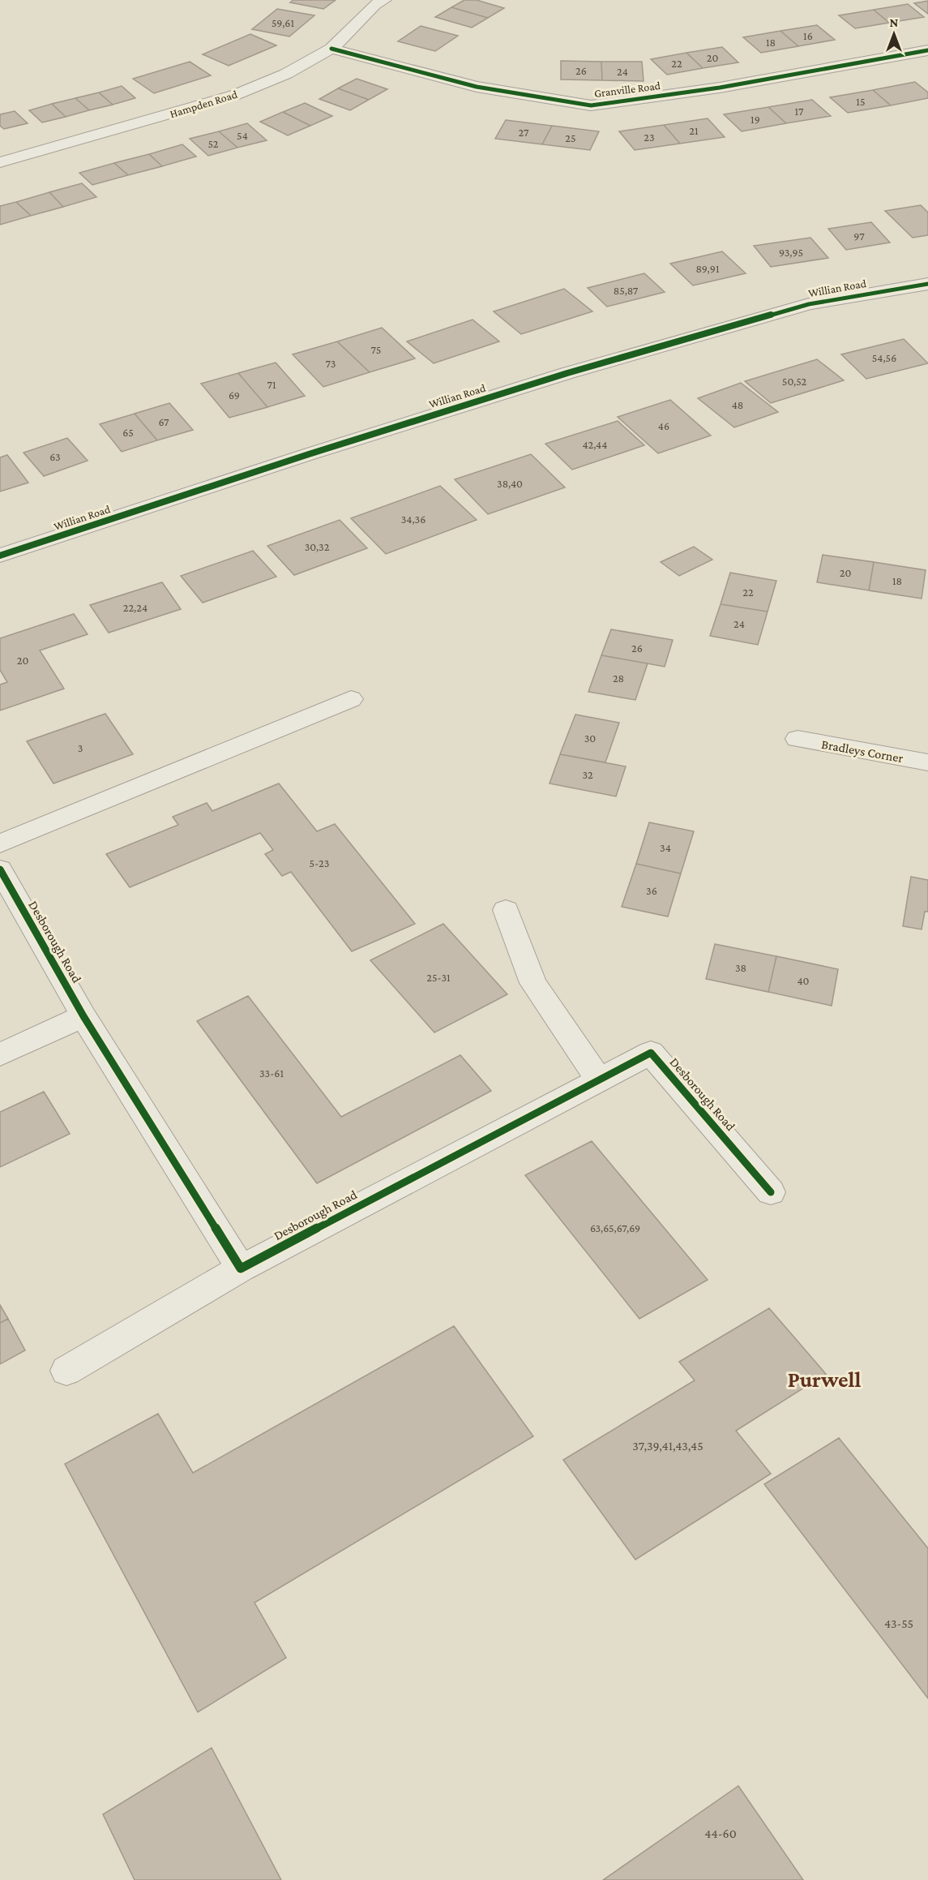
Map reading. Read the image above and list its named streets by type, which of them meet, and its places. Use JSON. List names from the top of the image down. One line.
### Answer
{"streets":{"street":["Granville Road","Hampden Road","Willian Road","Bradleys Corner","Desborough Road"]},"crossings":[["Granville Road","Hampden Road"]],"districts":["Purwell"],"house_numbers":["59,61","16","18","20","22","26","24","15","17","19","21","27","54","23","25","52","97","93,95","89,91","85,87","75","54,56","73","50,52","71","69","48","67","46","65","42,44","63","38,40","34,36","30,32","20","18","22","22,24","24","26","20","28","30","3","32","34","5-23","36","38","25-31","40","33-61","63,65,67,69","37,39,41,43,45","43-55","44-60"],"north":"top"}
